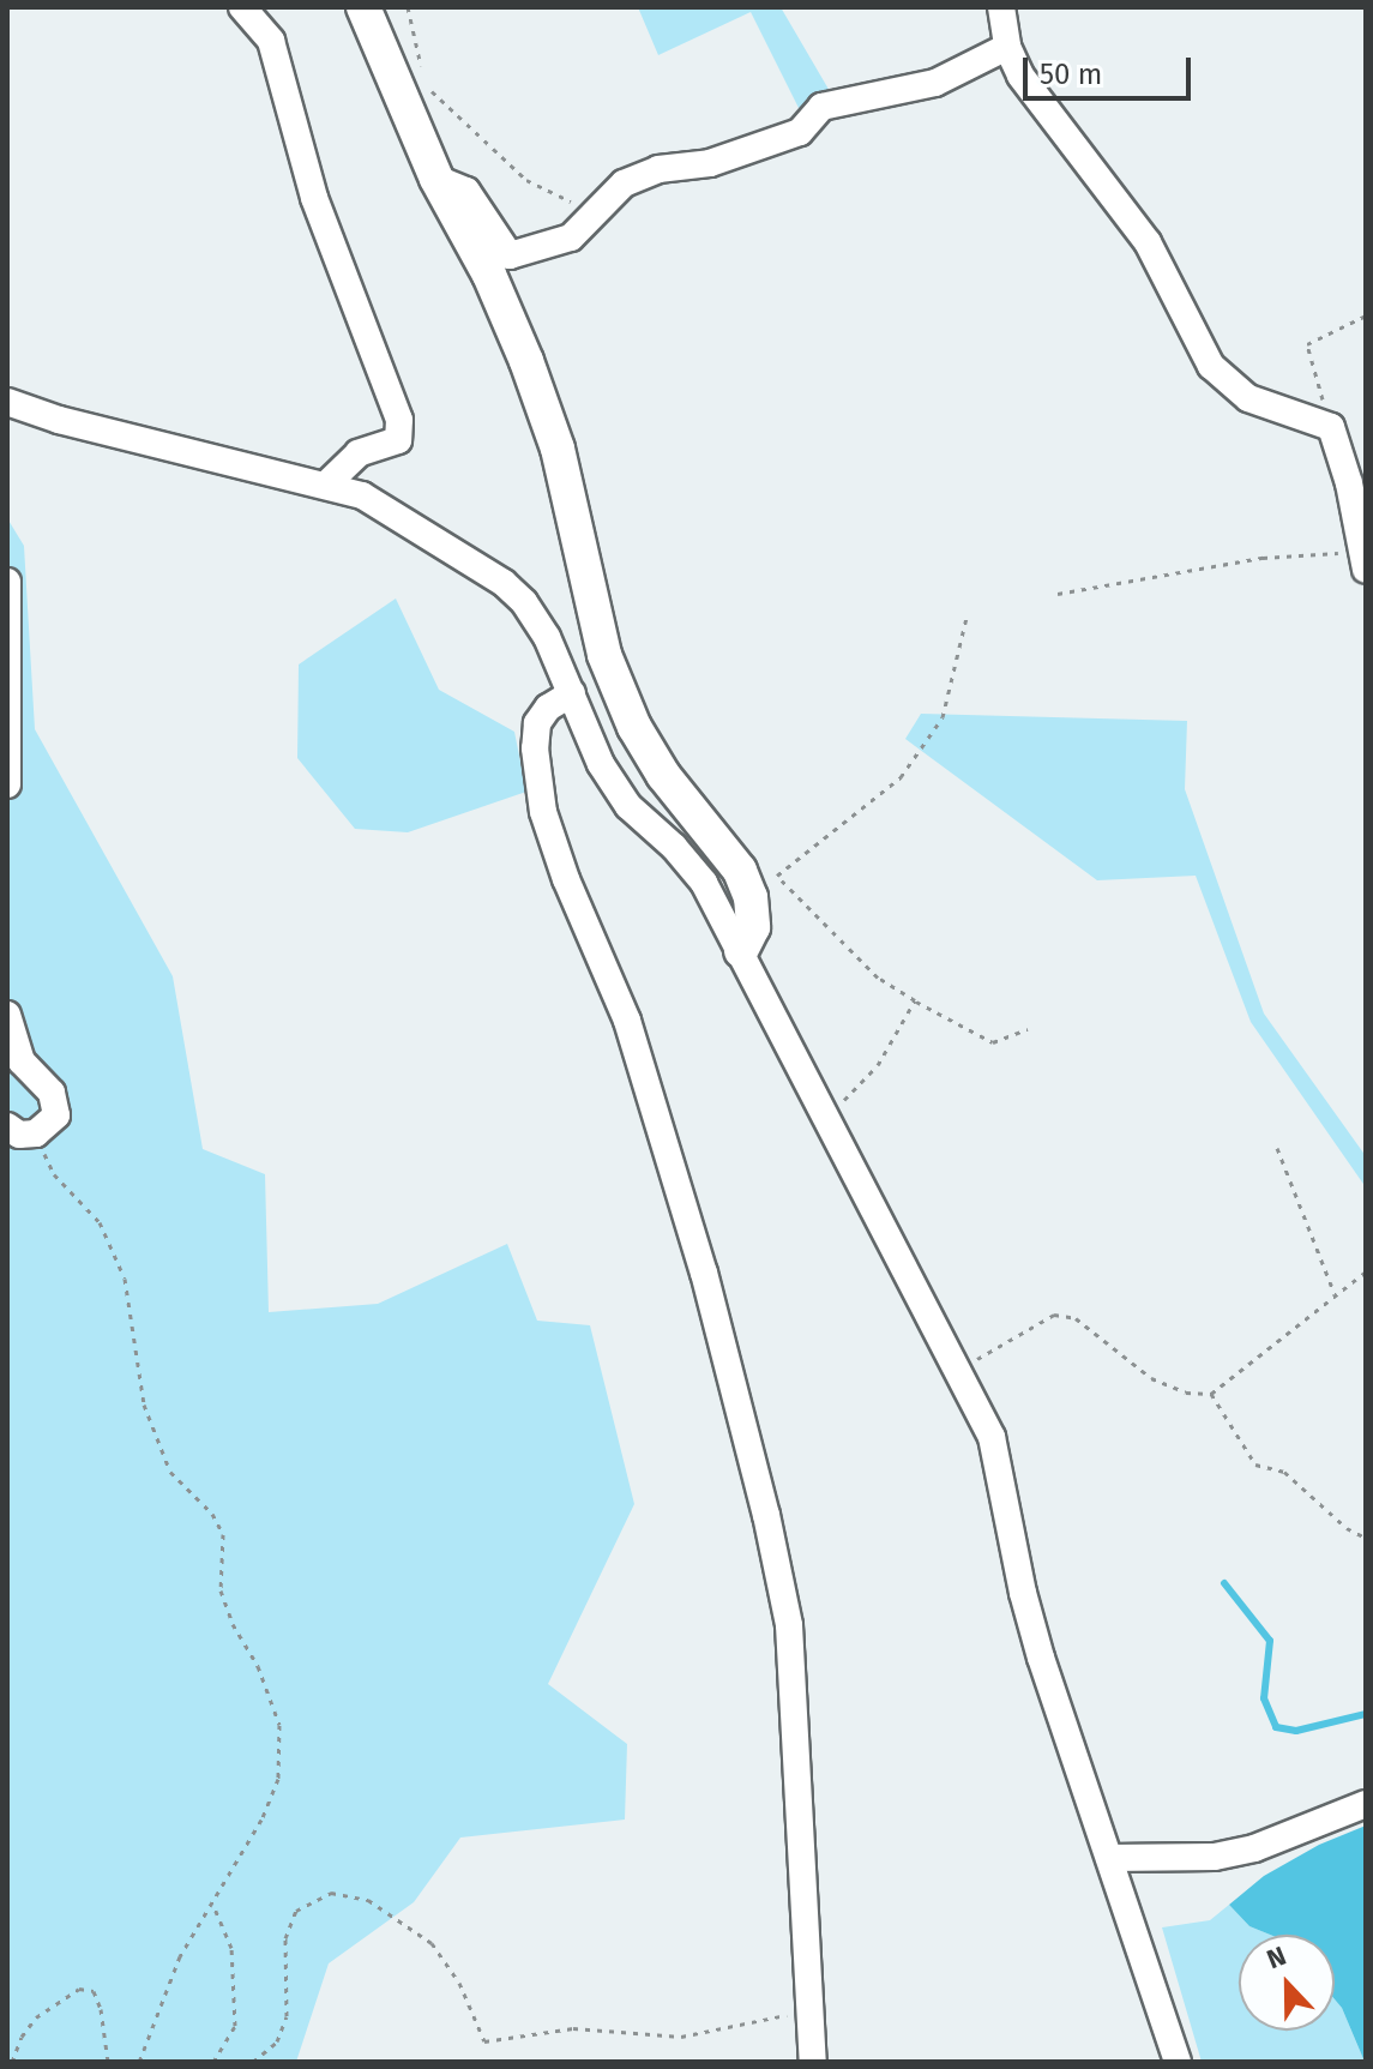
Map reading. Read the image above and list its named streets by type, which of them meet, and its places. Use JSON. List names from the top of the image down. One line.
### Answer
{"scale_bar":"50 m","north":"top"}
